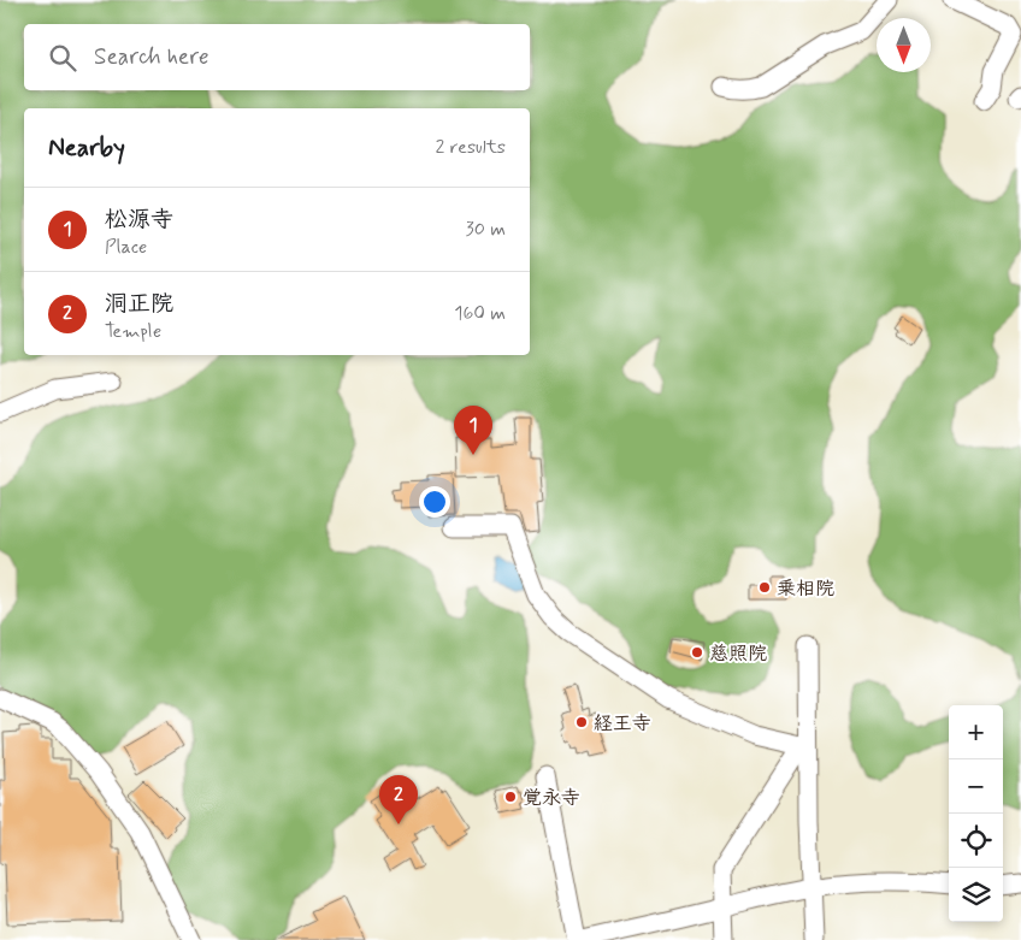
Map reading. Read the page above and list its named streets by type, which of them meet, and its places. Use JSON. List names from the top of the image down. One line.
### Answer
{"places":["乗相院","慈照院","経王寺","覚永寺"],"north":"bottom","page":{"search":"Search here","heading":["Nearby","2 results"],"list":[{"mark":"1","name":"松源寺","note":"Place","value":"30 m"},{"mark":"2","name":"洞正院","note":"Temple","value":"160 m"}],"pins":["1","2"],"map_buttons":["+","−"]}}
